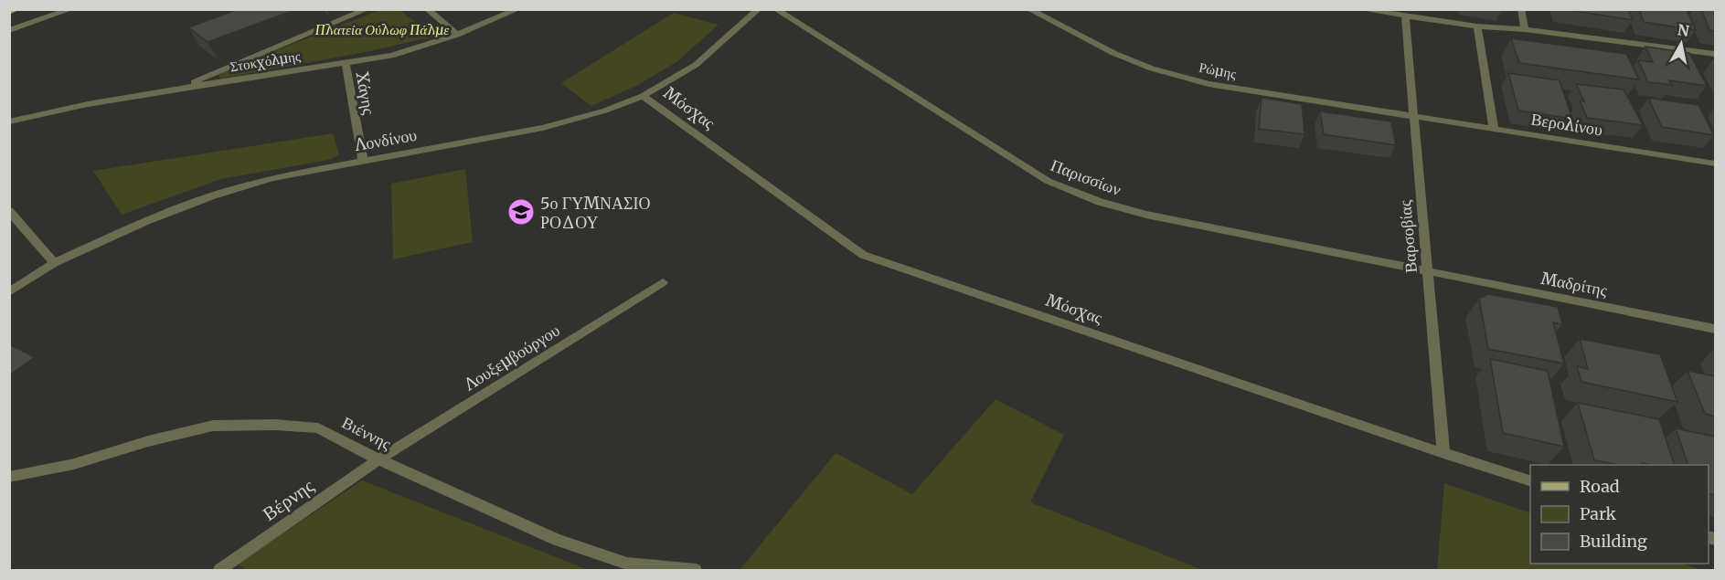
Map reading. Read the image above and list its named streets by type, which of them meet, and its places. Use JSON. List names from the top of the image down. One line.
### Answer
{"streets":{"street":["Στοκχόλμης","Ρώμης","Χάγης","Μόσχας","Βερολίνου","Λονδίνου","Παρισσίων","Βαρσοβίας","Μαδρίτης","Λουξεμβούργου","Βιέννης","Βέρνης"]},"crossings":[["Στοκχόλμης","Χάγης"],["Ρώμης","Βερολίνου"],["Ρώμης","Βαρσοβίας"],["Χάγης","Λονδίνου"],["Μόσχας","Λονδίνου"],["Μόσχας","Βαρσοβίας"],["Βερολίνου","Βαρσοβίας"],["Παρισσίων","Βαρσοβίας"],["Παρισσίων","Μαδρίτης"],["Βαρσοβίας","Μαδρίτης"],["Λουξεμβούργου","Βιέννης"],["Λουξεμβούργου","Βέρνης"],["Βιέννης","Βέρνης"]],"parks":["Πλατεία Ούλωφ Πάλμε"],"places":{"school or university":["5ο ΓΥΜΝΑΣΙΟ ΡΟΔΟΥ"]},"legend":["Road","Park","Building"],"north":"top"}
